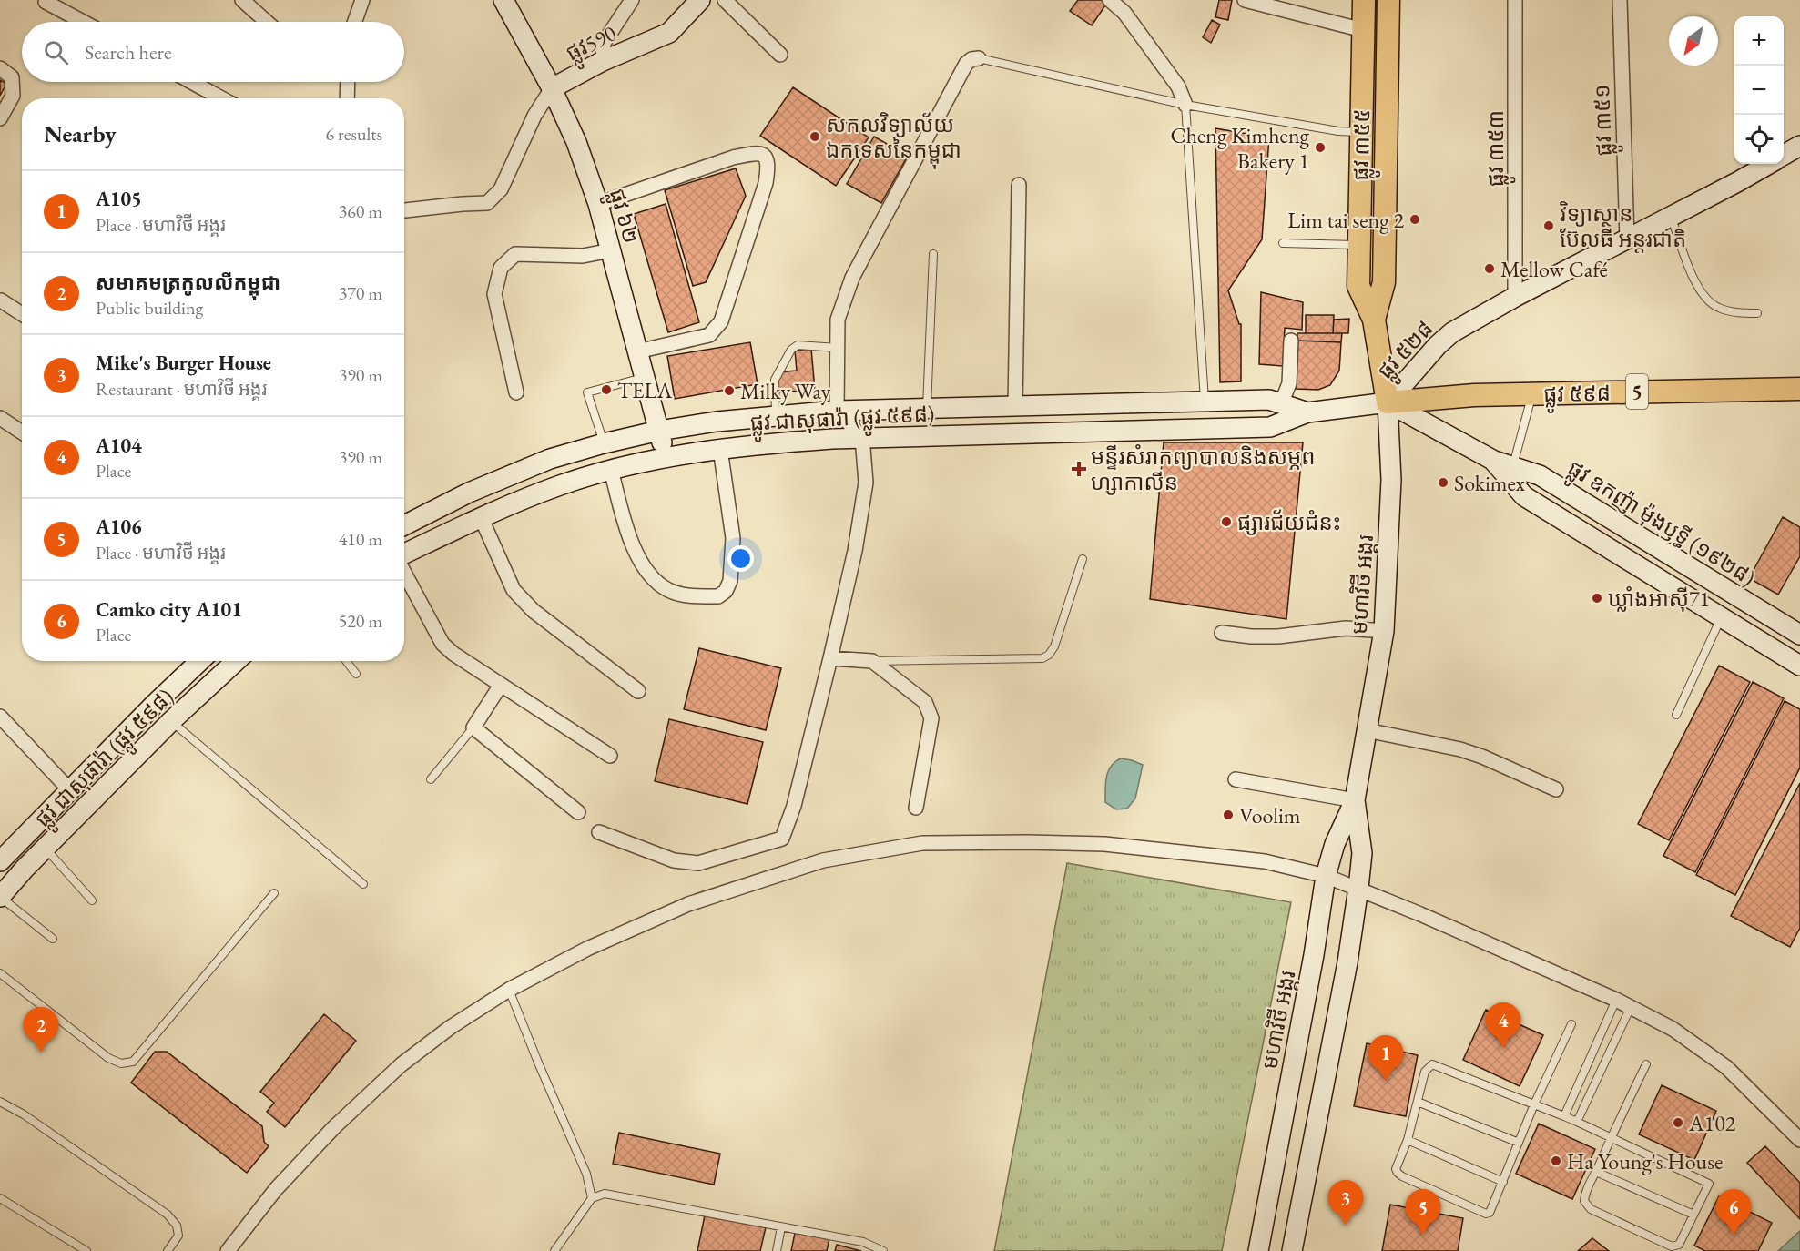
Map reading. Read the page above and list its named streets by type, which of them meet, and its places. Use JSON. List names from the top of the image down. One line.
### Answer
{"streets":{"main road":["ផ្លូវ590","ផ្លូវ ៣៥៥","ផ្លូវ ៦២","ផ្លូវ ៥២៨","5","ផ្លូវ ៥៩៨","ផ្លូវ ជាសុផារ៉ា (ផ្លូវ ៥៩៨)","ផ្លូវ ឧកញ៉ា ម៉ុងឫទ្ធី (១៩២៨)","មហាវិថី អង្គរ"],"street":["ផ្លូវ ៣៥១","ផ្លូវ ៣៥៣"]},"crossings":[["ផ្លូវ590","ផ្លូវ ៦២"],["ផ្លូវ ៣៥១","ផ្លូវ ៥២៨"],["ផ្លូវ ៣៥៥","ផ្លូវ ៥២៨"],["ផ្លូវ ៣៥៥","ផ្លូវ ៥៩៨"],["ផ្លូវ ៣៥៥","ផ្លូវ ជាសុផារ៉ា (ផ្លូវ ៥៩៨)"],["ផ្លូវ ៣៥៥","ផ្លូវ ឧកញ៉ា ម៉ុងឫទ្ធី (១៩២៨)"],["ផ្លូវ ៣៥៥","មហាវិថី អង្គរ"],["ផ្លូវ ៣៥៣","ផ្លូវ ៥២៨"],["ផ្លូវ ៦២","ផ្លូវ ជាសុផារ៉ា (ផ្លូវ ៥៩៨)"],["ផ្លូវ ៥២៨","ផ្លូវ ៥៩៨"],["ផ្លូវ ៥២៨","ផ្លូវ ជាសុផារ៉ា (ផ្លូវ ៥៩៨)"],["ផ្លូវ ៥២៨","ផ្លូវ ឧកញ៉ា ម៉ុងឫទ្ធី (១៩២៨)"],["ផ្លូវ ៥២៨","មហាវិថី អង្គរ"],["ផ្លូវ ៥៩៨","ផ្លូវ ជាសុផារ៉ា (ផ្លូវ ៥៩៨)"],["ផ្លូវ ៥៩៨","ផ្លូវ ឧកញ៉ា ម៉ុងឫទ្ធី (១៩២៨)"],["ផ្លូវ ៥៩៨","មហាវិថី អង្គរ"],["ផ្លូវ ជាសុផារ៉ា (ផ្លូវ ៥៩៨)","ផ្លូវ ឧកញ៉ា ម៉ុងឫទ្ធី (១៩២៨)"],["ផ្លូវ ជាសុផារ៉ា (ផ្លូវ ៥៩៨)","មហាវិថី អង្គរ"],["ផ្លូវ ឧកញ៉ា ម៉ុងឫទ្ធី (១៩២៨)","មហាវិថី អង្គរ"]],"places":{"other":["សកលវិទ្យាល័យ ឯកទេសនៃកម្ពុជា","Cheng Kimheng Bakery 1","Lim tai seng 2","វិទ្យាស្ថាន ប៊ែលធី អន្ដរជាតិ","Mellow Café","TELA","Milky Way","Sokimex","ផ្សារជ័យជំនះ","ឃ្លាំងអាសុី71","Voolim","A102","Ha Young's House"],"health":["មន្ទីរសំរាកព្យាបាលនិងសម្ភព ហ្សាកាលីន"]},"north":"bottom left","page":{"map_buttons":["+","−"],"search":"Search here","heading":["Nearby","6 results"],"list":[{"mark":"1","name":"A105","note":"Place · មហាវិថី អង្គរ","value":"360 m"},{"mark":"2","name":"សមាគមត្រកូលលីកម្ពុជា","note":"Public building","value":"370 m"},{"mark":"3","name":"Mike's Burger House","note":"Restaurant · មហាវិថី អង្គរ","value":"390 m"},{"mark":"4","name":"A104","note":"Place","value":"390 m"},{"mark":"5","name":"A106","note":"Place · មហាវិថី អង្គរ","value":"410 m"},{"mark":"6","name":"Camko city A101","note":"Place","value":"520 m"}],"pins":["4","2","1","3","5","6"]}}
